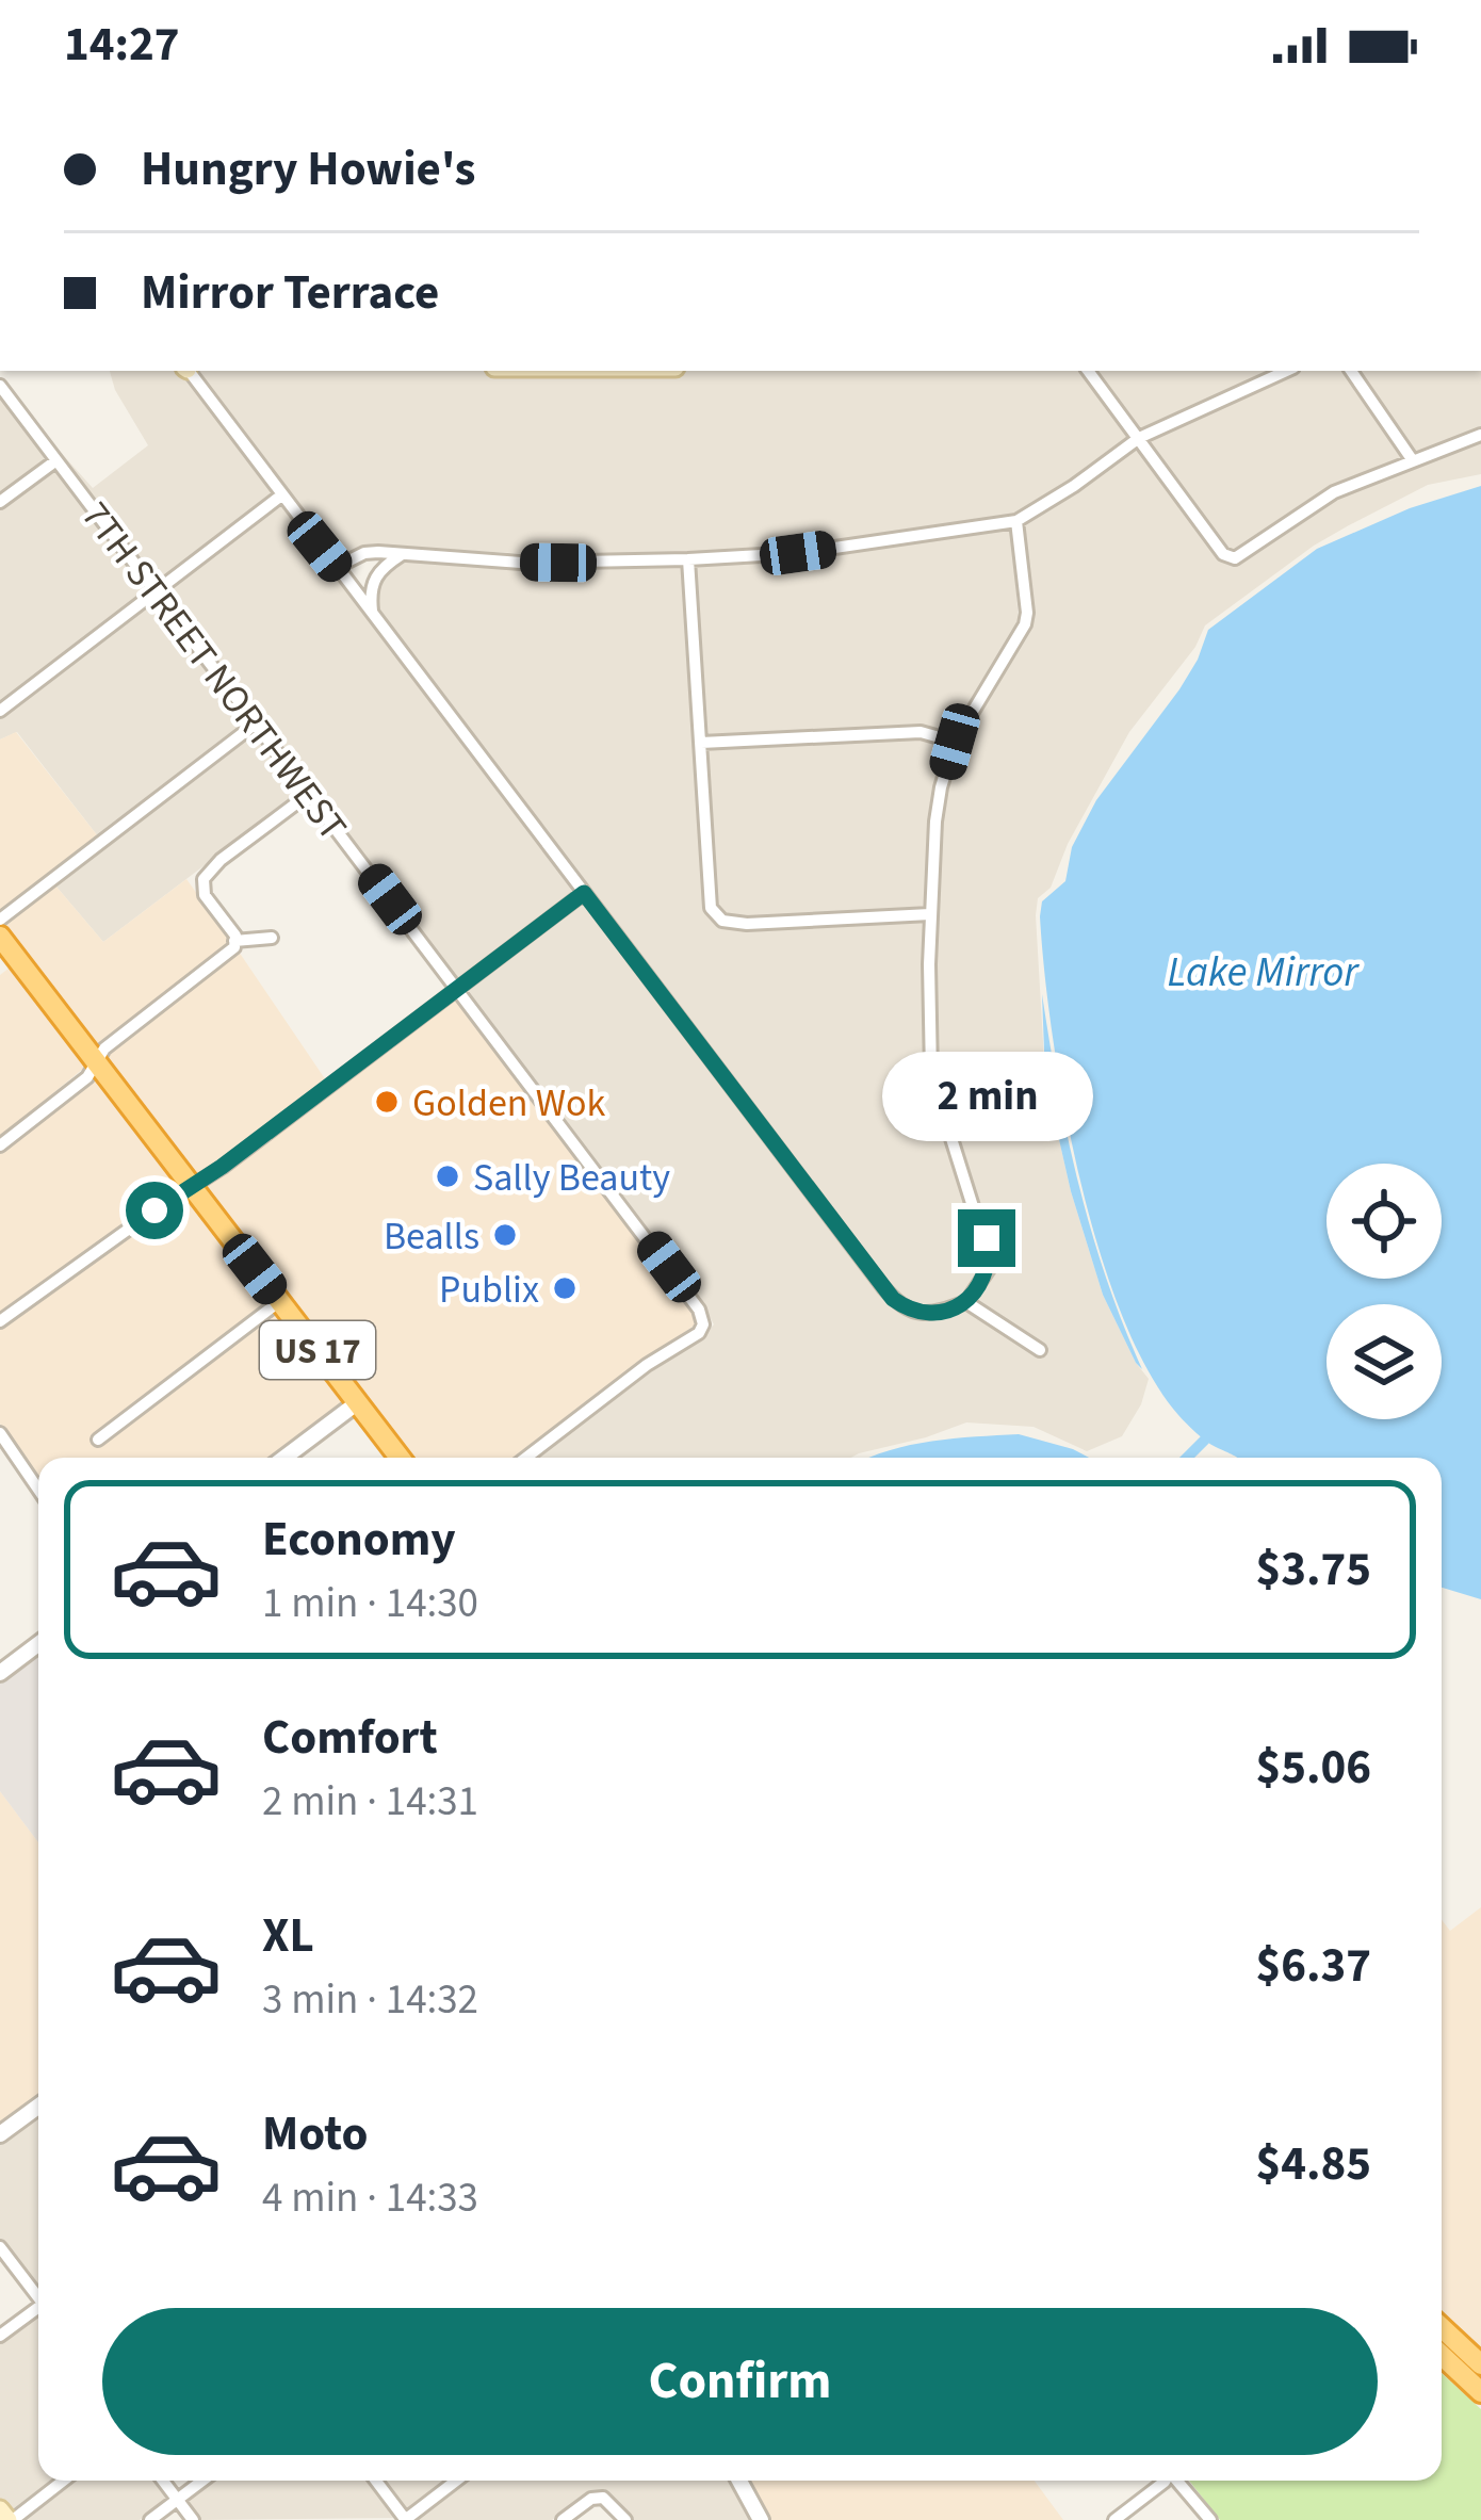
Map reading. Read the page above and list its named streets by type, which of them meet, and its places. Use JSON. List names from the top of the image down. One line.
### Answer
{"streets":{"highway":["US 17"],"street":["7TH STREET NORTHWEST"]},"water":["Lake Mirror"],"places":["Golden Wok","Sally Beauty","Bealls","Publix"],"page":{"status":"14:27","banner":["Hungry Howie's","Mirror Terrace"],"bubble":"2 min","list":[{"name":"Economy","note":"1 min · 14:30","value":"$3.75"},{"name":"Comfort","note":"2 min · 14:31","value":"$5.06"},{"name":"XL","note":"3 min · 14:32","value":"$6.37"},{"name":"Moto","note":"4 min · 14:33","value":"$4.85"}],"buttons":"Confirm"}}
